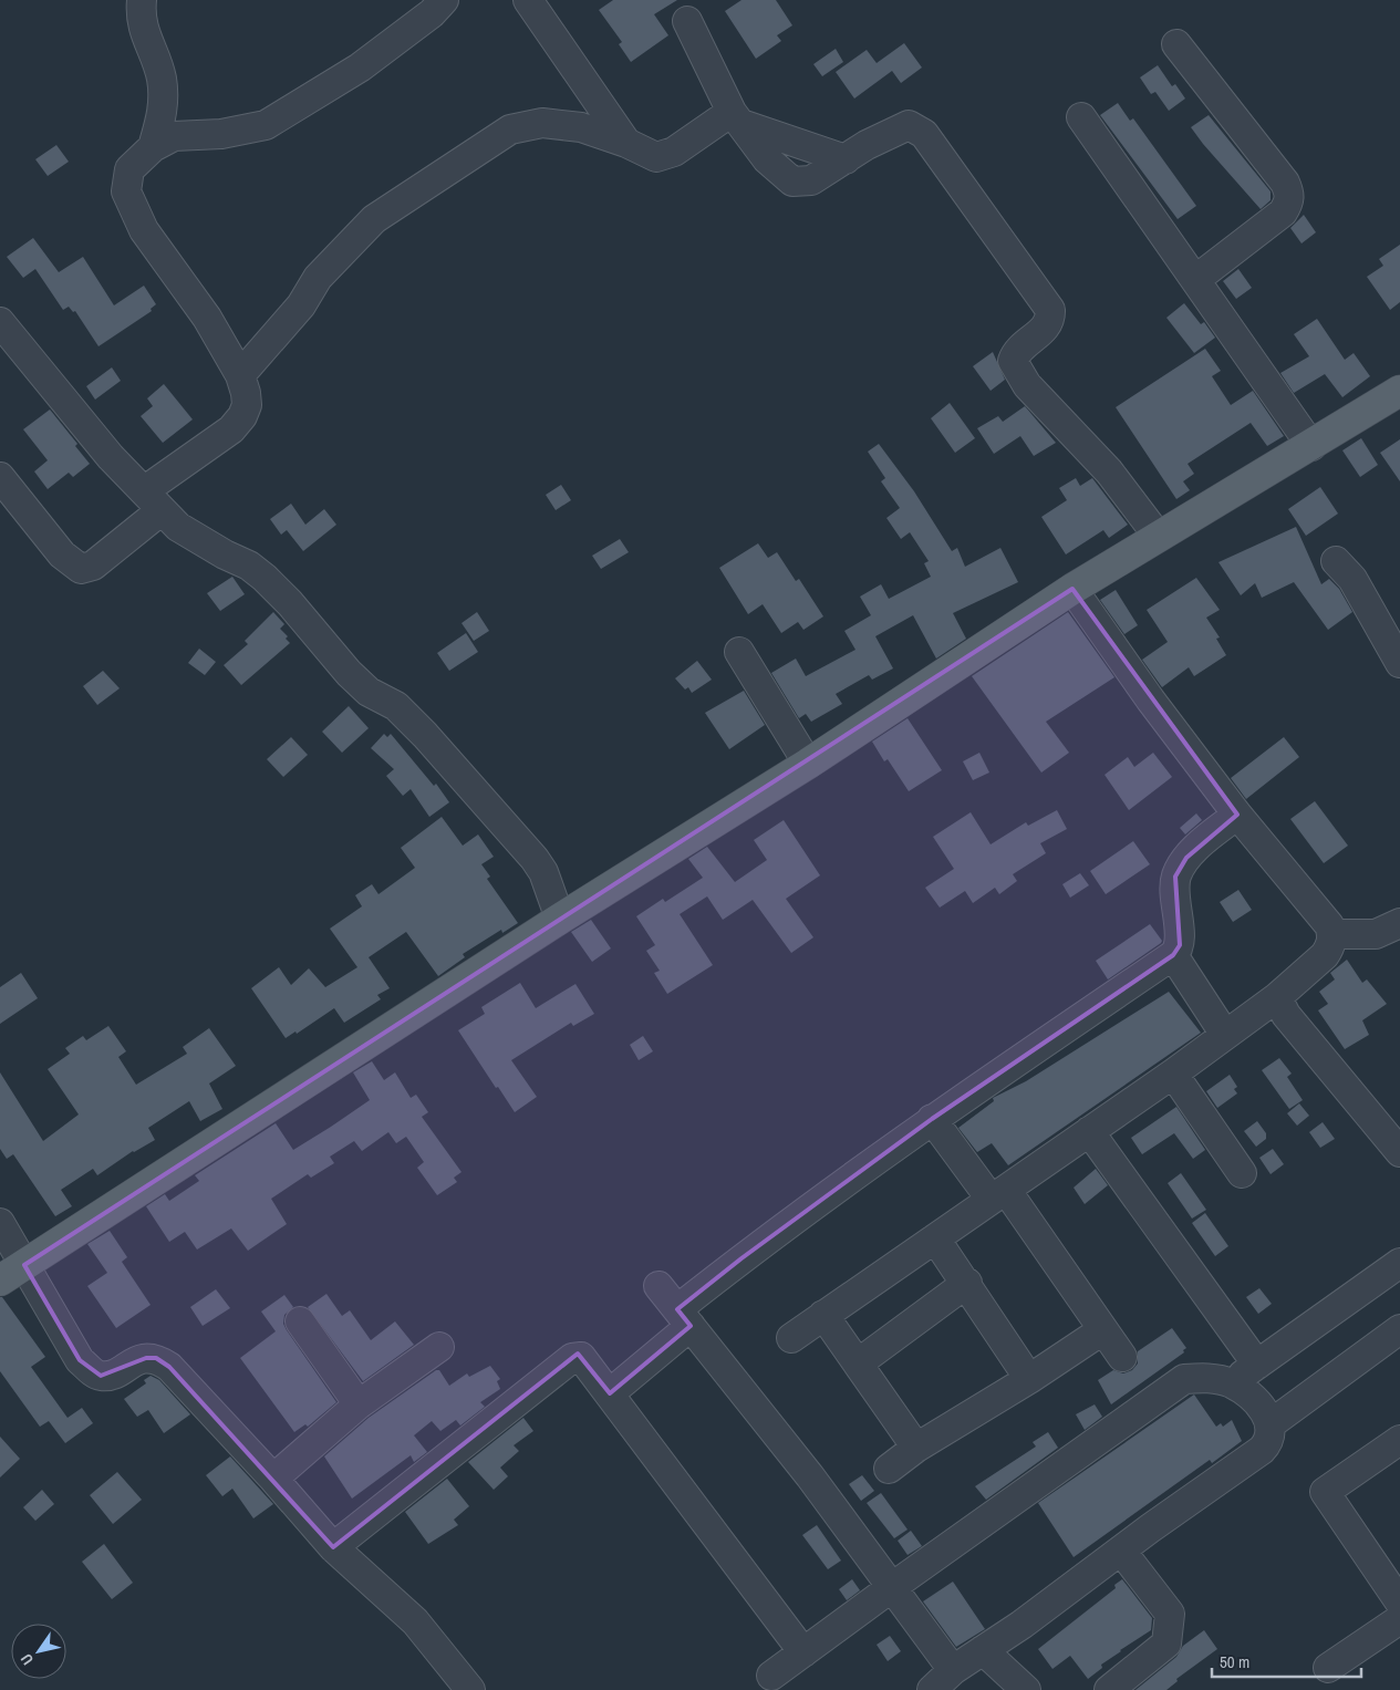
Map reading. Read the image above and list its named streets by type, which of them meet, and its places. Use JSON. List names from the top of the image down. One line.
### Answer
{"scale_bar":"50 m","north":"bottom left"}
